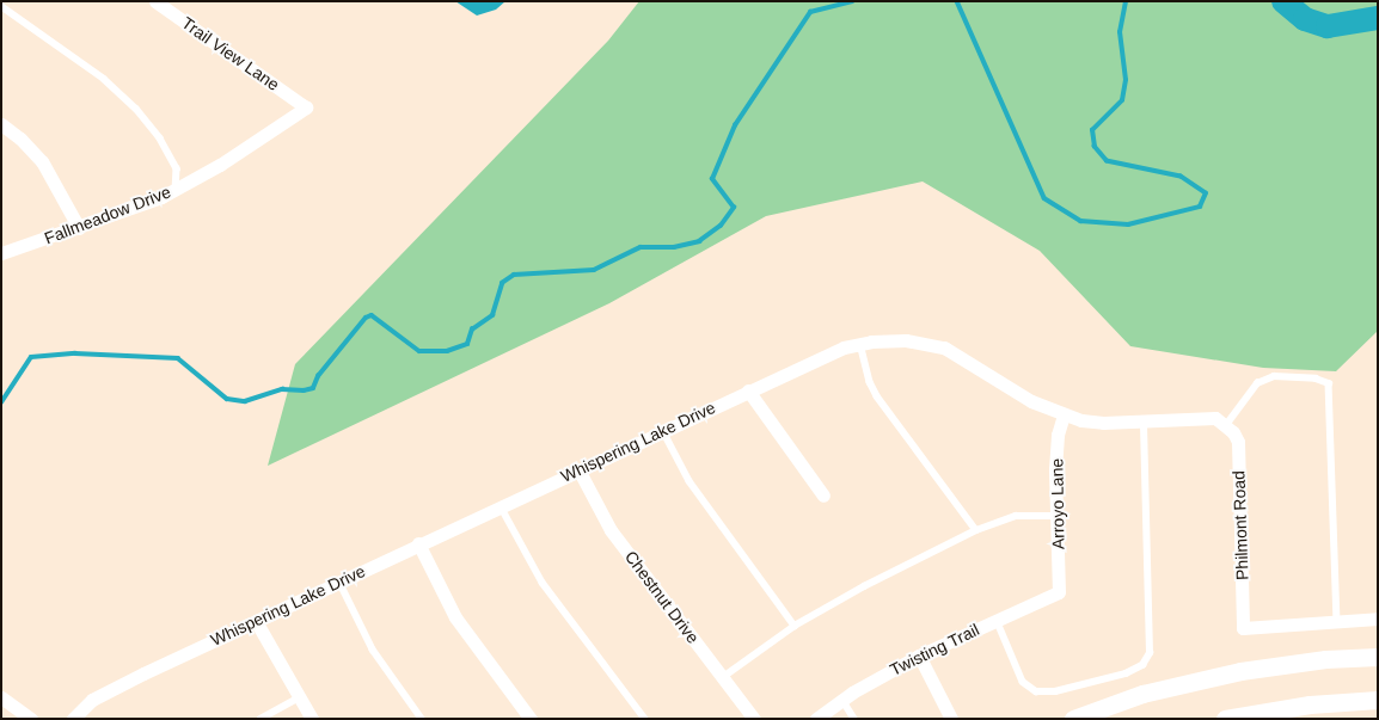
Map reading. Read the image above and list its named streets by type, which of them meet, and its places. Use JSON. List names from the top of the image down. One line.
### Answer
{"streets":{"street":["Trail View Lane","Fallmeadow Drive","Whispering Lake Drive","Arroyo Lane","Philmont Road","Chestnut Drive","Twisting Trail"]},"crossings":[["Trail View Lane","Fallmeadow Drive"],["Whispering Lake Drive","Arroyo Lane"],["Whispering Lake Drive","Philmont Road"],["Whispering Lake Drive","Chestnut Drive"],["Arroyo Lane","Twisting Trail"]]}
